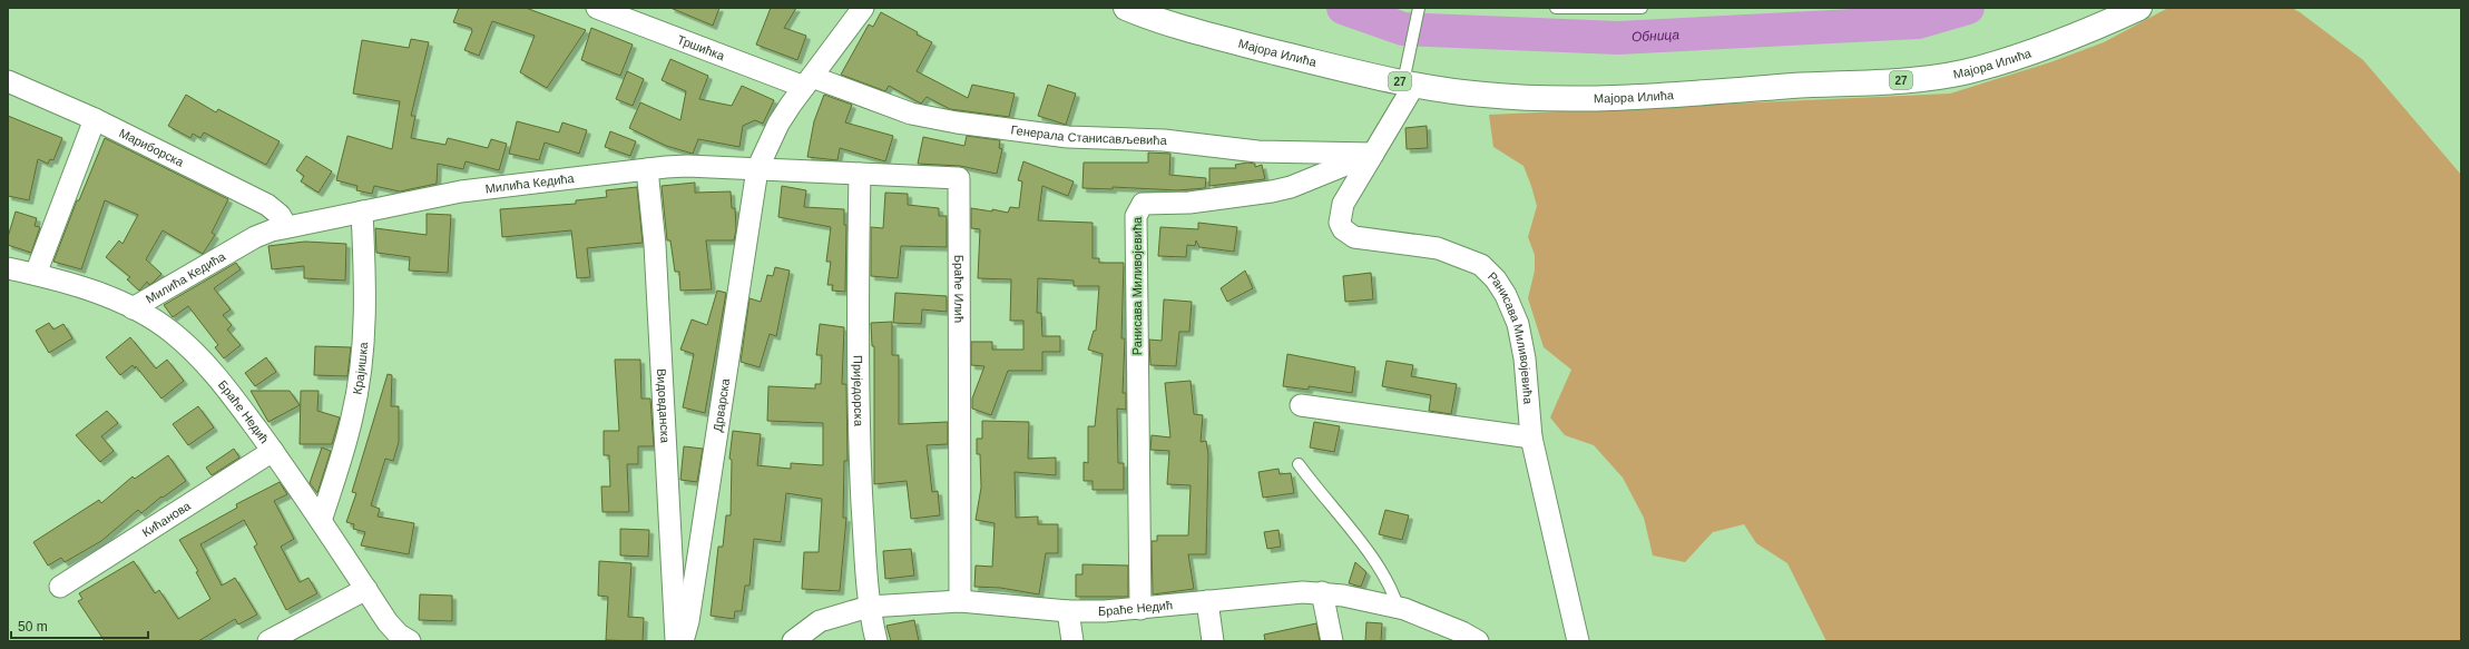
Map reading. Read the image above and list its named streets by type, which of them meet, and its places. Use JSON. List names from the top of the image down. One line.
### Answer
{"streets":{"main road":["Мајора Илића","27"],"street":["Тршићка","Генерала Станисављевића","Мариборска","Милића Кедића","Ранисава Миливојевића","Браће Илић","Крајишка","Приједорска","Видовданска","Дрварска","Браће Недић","Кићанова"]},"crossings":[["Тршићка","Генерала Станисављевића"],["Мајора Илића","Ранисава Миливојевића"],["Генерала Станисављевића","Ранисава Миливојевића"],["Мариборска","Милића Кедића"],["Милића Кедића","Браће Илић"],["Милића Кедића","Крајишка"],["Милића Кедића","Видовданска"],["Милића Кедића","Дрварска"],["Милића Кедића","Браће Недић"],["Ранисава Миливојевића","Браће Недић"],["Браће Илић","Приједорска"],["Браће Илић","Дрварска"],["Браће Илић","Браће Недић"],["Крајишка","Браће Недић"],["Приједорска","Браће Недић"],["Браће Недић","Кићанова"]],"water":["Обница"],"scale_bar":"50 m"}
